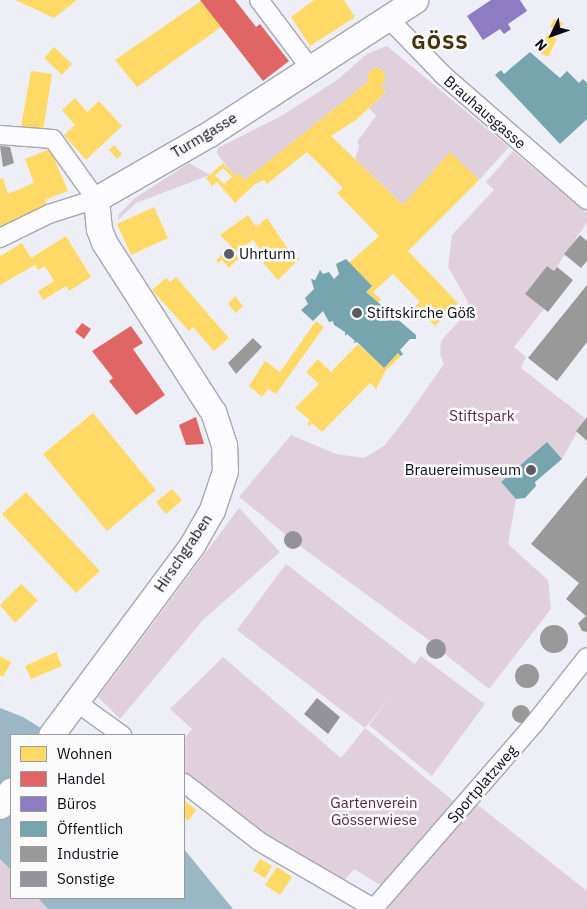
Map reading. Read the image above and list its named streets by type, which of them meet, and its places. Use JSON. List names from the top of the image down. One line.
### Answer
{"streets":{"main road":["Turmgasse","Hirschgraben"],"street":["Brauhausgasse","Sportplatzweg"]},"crossings":[["Brauhausgasse","Turmgasse"],["Turmgasse","Hirschgraben"]],"districts":["GÖSS"],"parks":["Stiftspark","Gartenverein Gösserwiese"],"places":["Uhrturm","Stiftskirche Göß","Brauereimuseum"],"legend":["Wohnen","Handel","Büros","Öffentlich","Industrie","Sonstige"],"north":"bottom left"}
